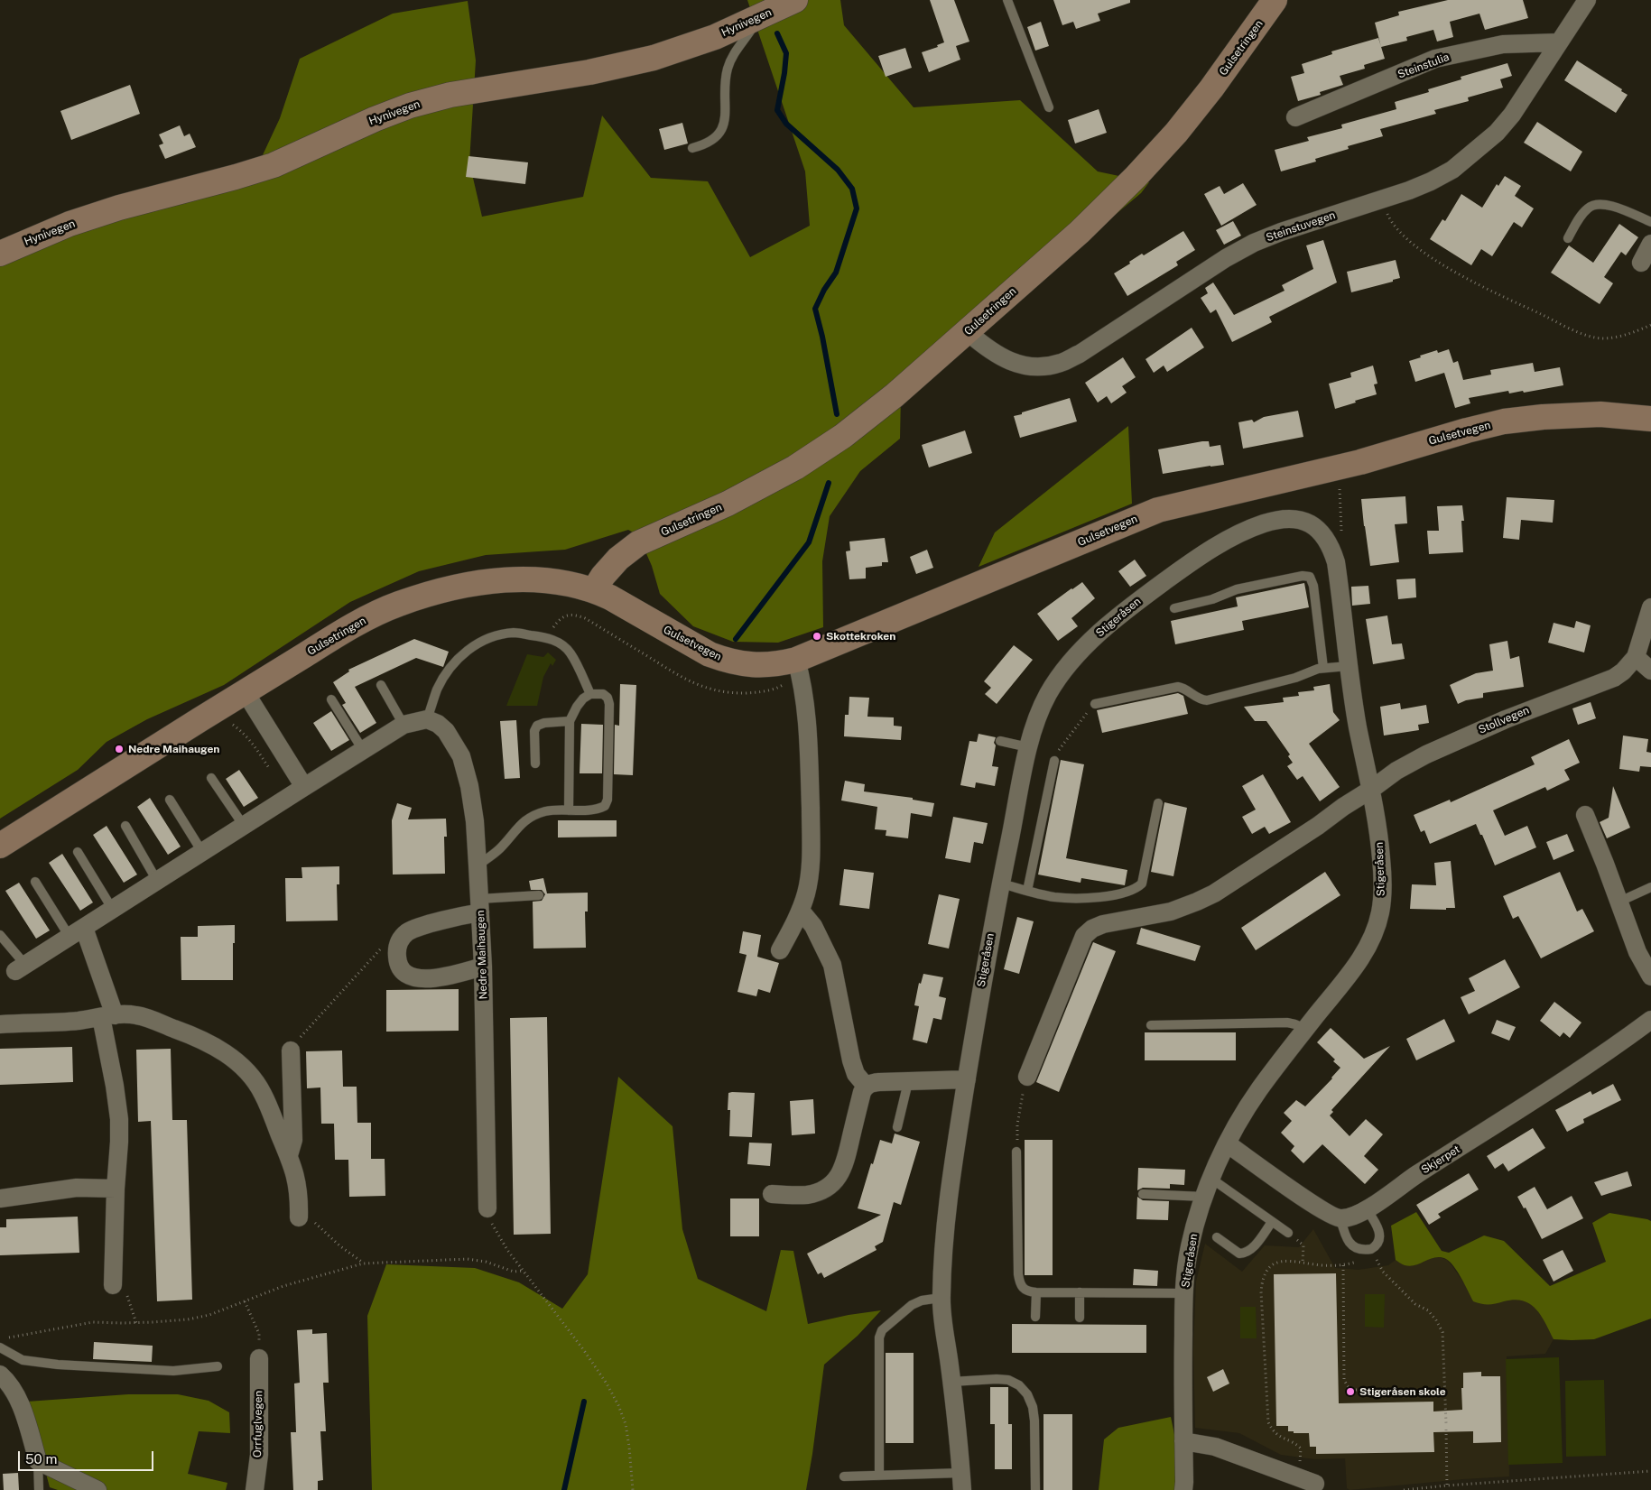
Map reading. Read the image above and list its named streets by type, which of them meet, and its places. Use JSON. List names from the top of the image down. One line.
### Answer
{"streets":{"street":["Hynivegen","Gulsetringen","Steinstulia","Steinstuvegen","Gulsetvegen","Stigeråsen","Stollvegen","Nedre Maihaugen","Skjerpet","Orrfuglvegen"]},"crossings":[["Gulsetringen","Steinstuvegen"],["Gulsetringen","Gulsetvegen"],["Steinstulia","Steinstuvegen"],["Stigeråsen","Stollvegen"]],"places":["Skottekroken","Nedre Maihaugen","Stigeråsen skole"],"scale_bar":"50 m"}
